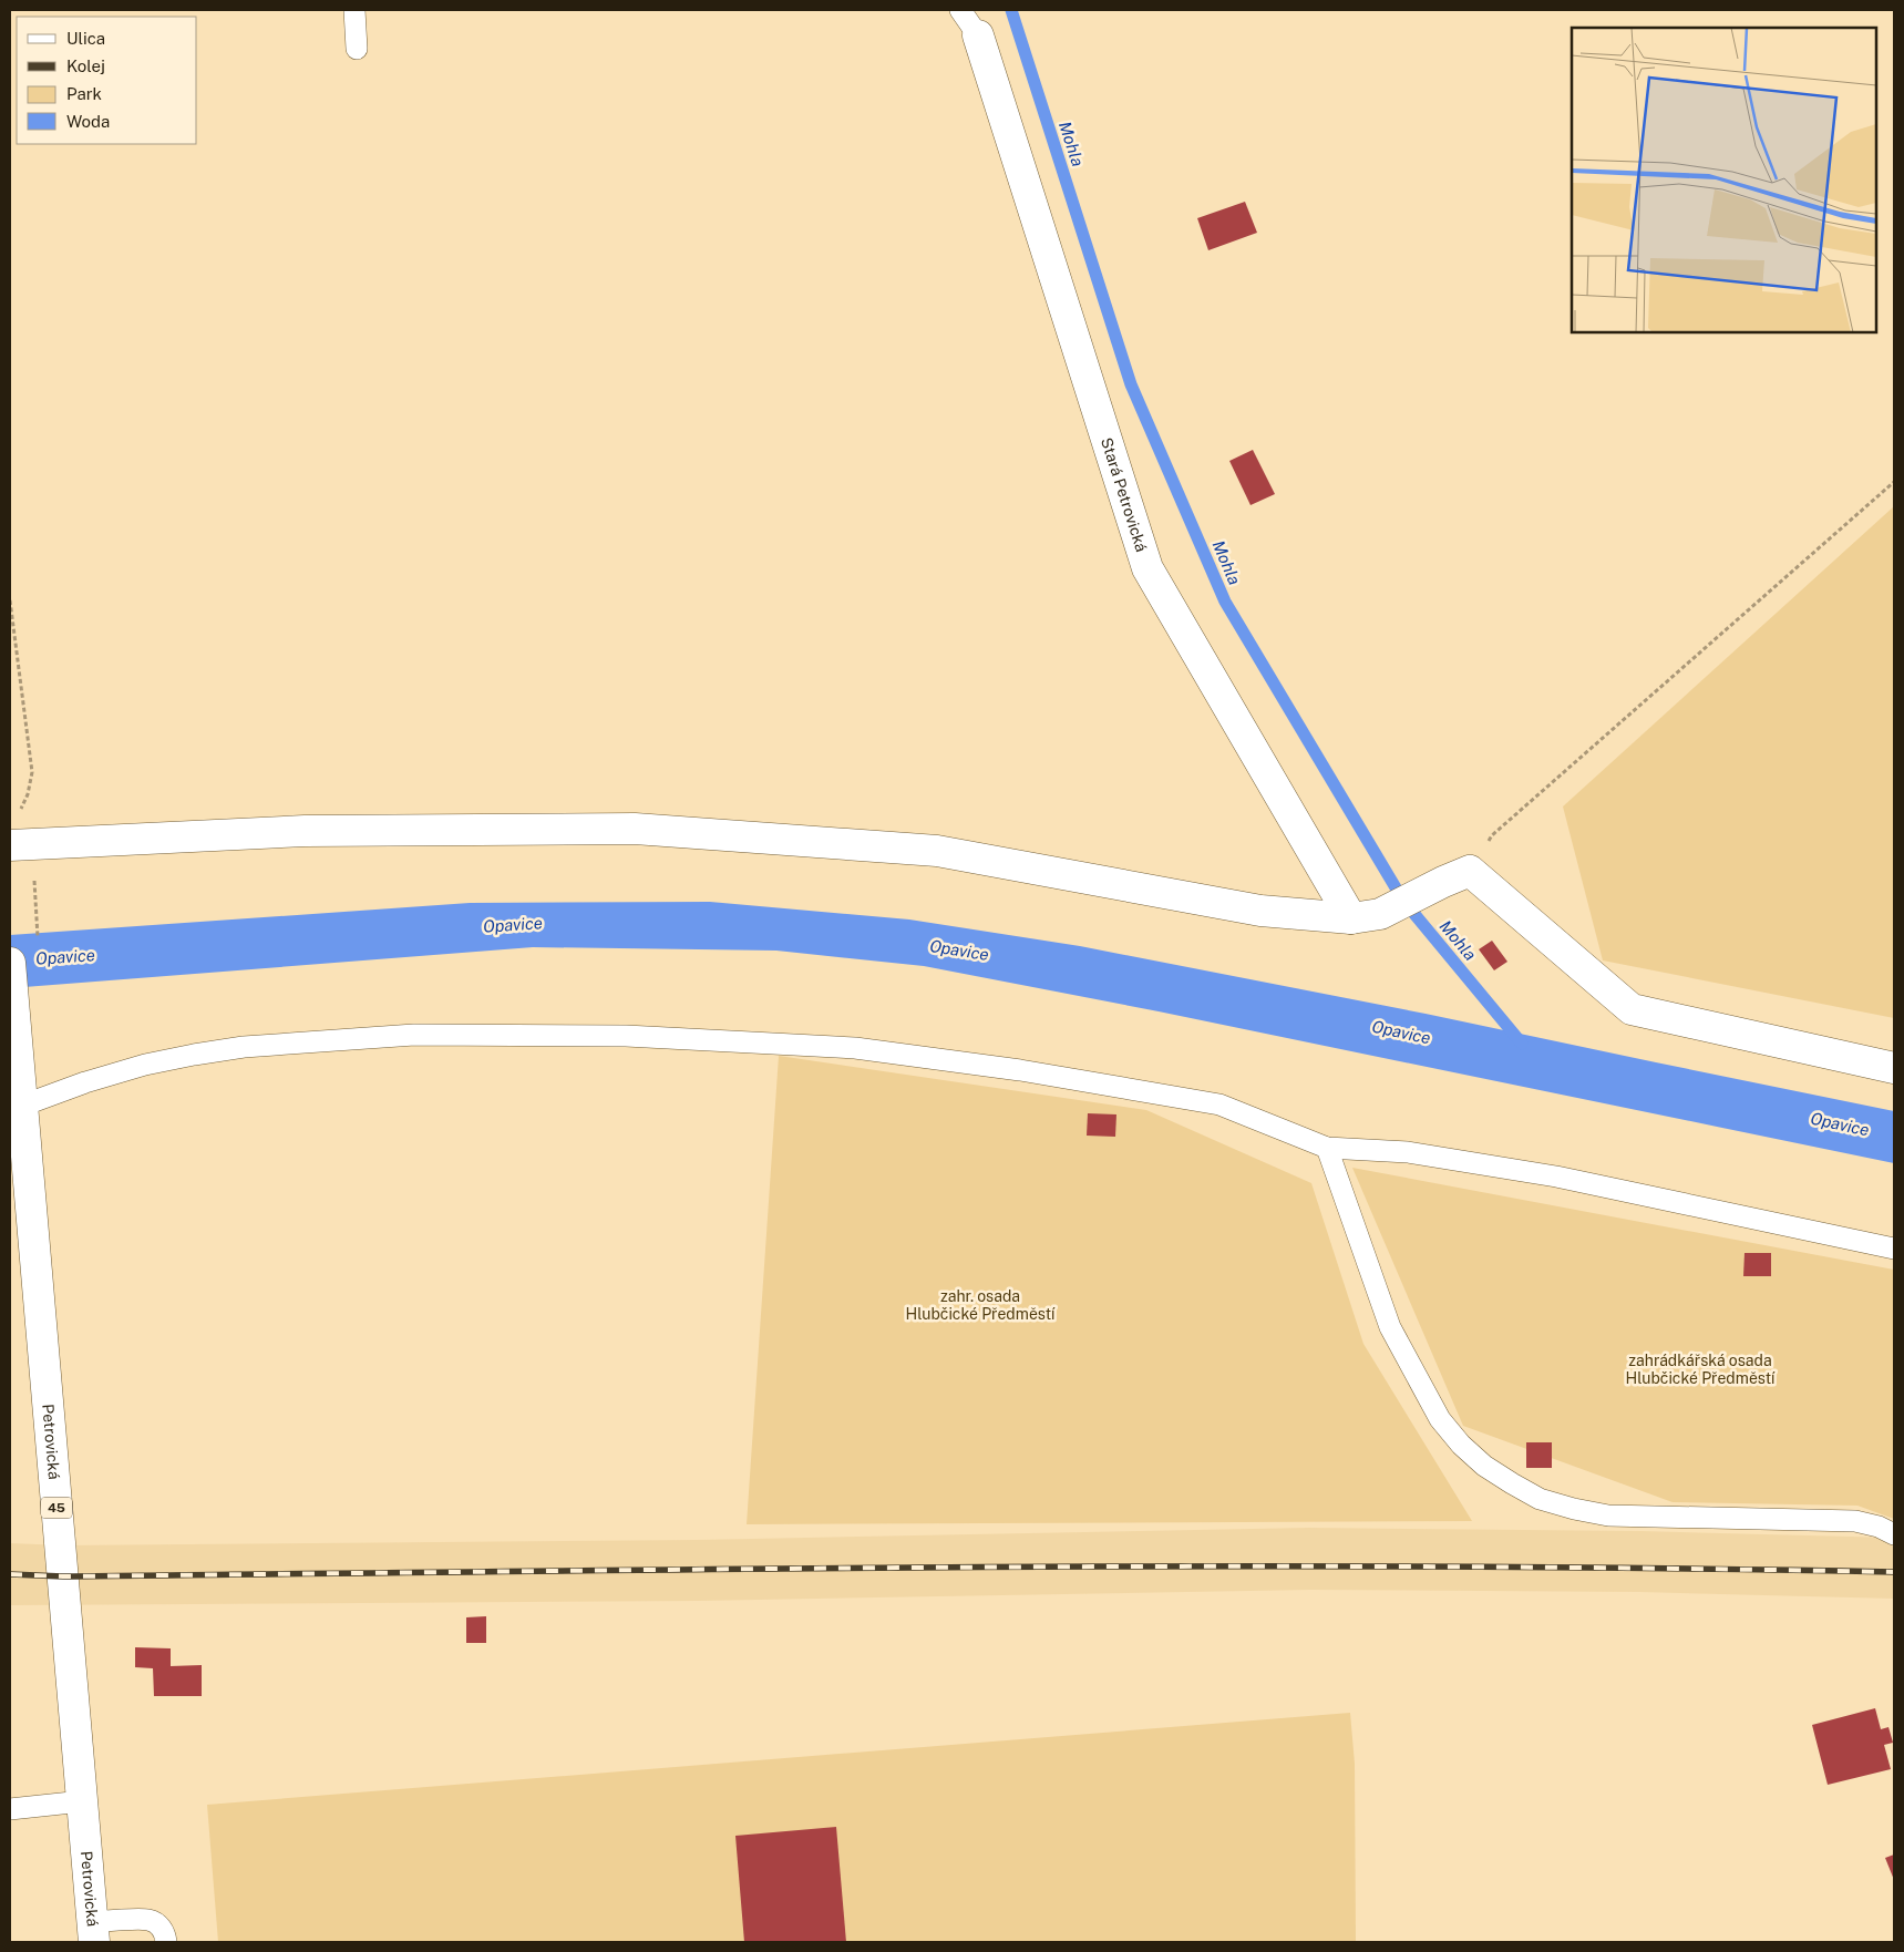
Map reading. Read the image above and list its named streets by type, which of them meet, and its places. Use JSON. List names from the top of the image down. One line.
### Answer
{"streets":{"street":["Stará Petrovická","Petrovická","45"]},"water":["Mohla","Opavice"],"parks":["zahr. osada Hlubčické Předměstí","zahrádkářská osada Hlubčické Předměstí"],"legend":["Ulica","Kolej","Park","Woda"]}
